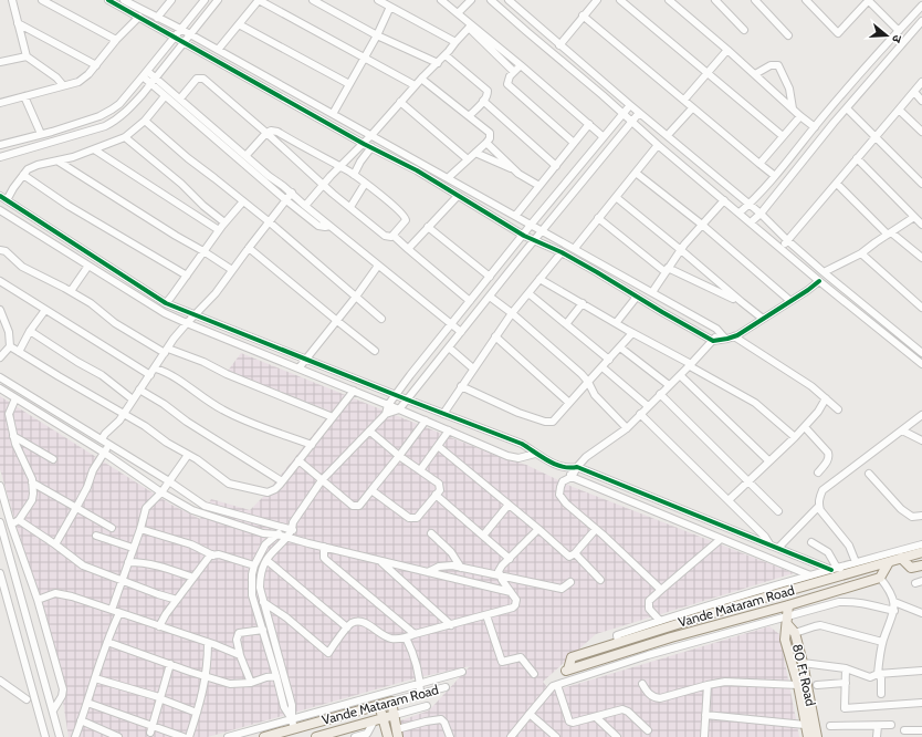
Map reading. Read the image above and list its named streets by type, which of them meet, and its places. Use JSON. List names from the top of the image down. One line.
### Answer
{"streets":{"main road":["Vande Mataram Road","80 Ft Road"]},"north":"right"}
